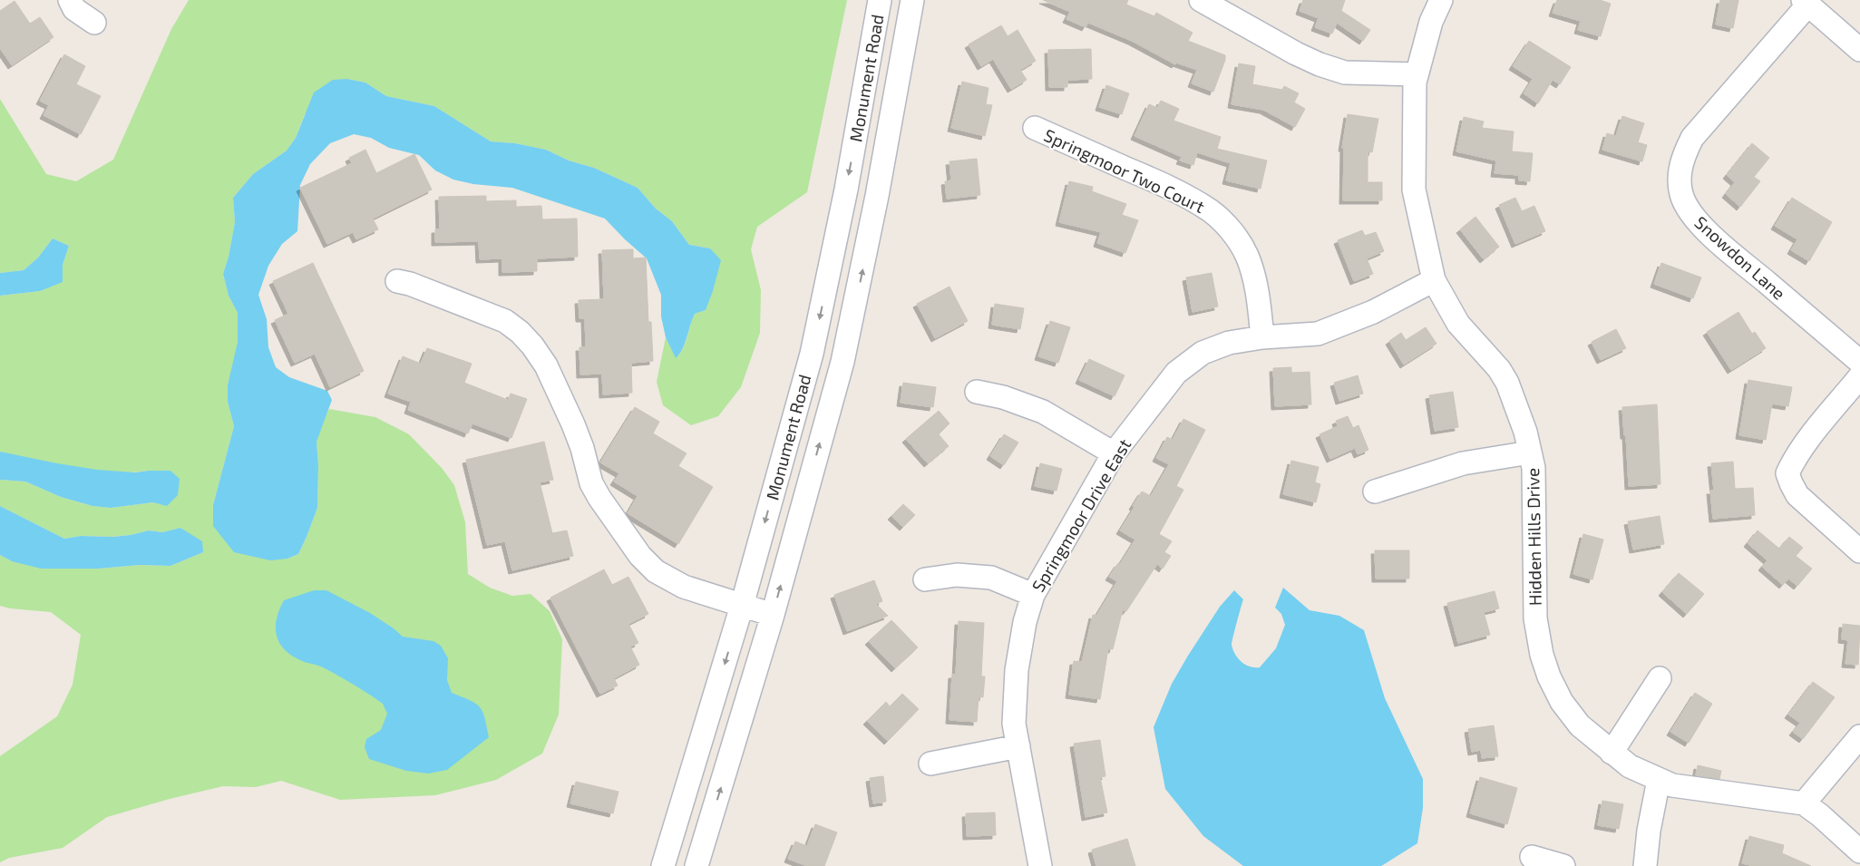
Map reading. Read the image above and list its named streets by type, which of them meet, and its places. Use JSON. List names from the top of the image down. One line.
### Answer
{"streets":{"street":["Monument Road","Springmoor Two Court","Snowdon Lane","Springmoor Drive East","Hidden Hills Drive"]},"crossings":[["Springmoor Two Court","Springmoor Drive East"],["Springmoor Drive East","Hidden Hills Drive"]]}
